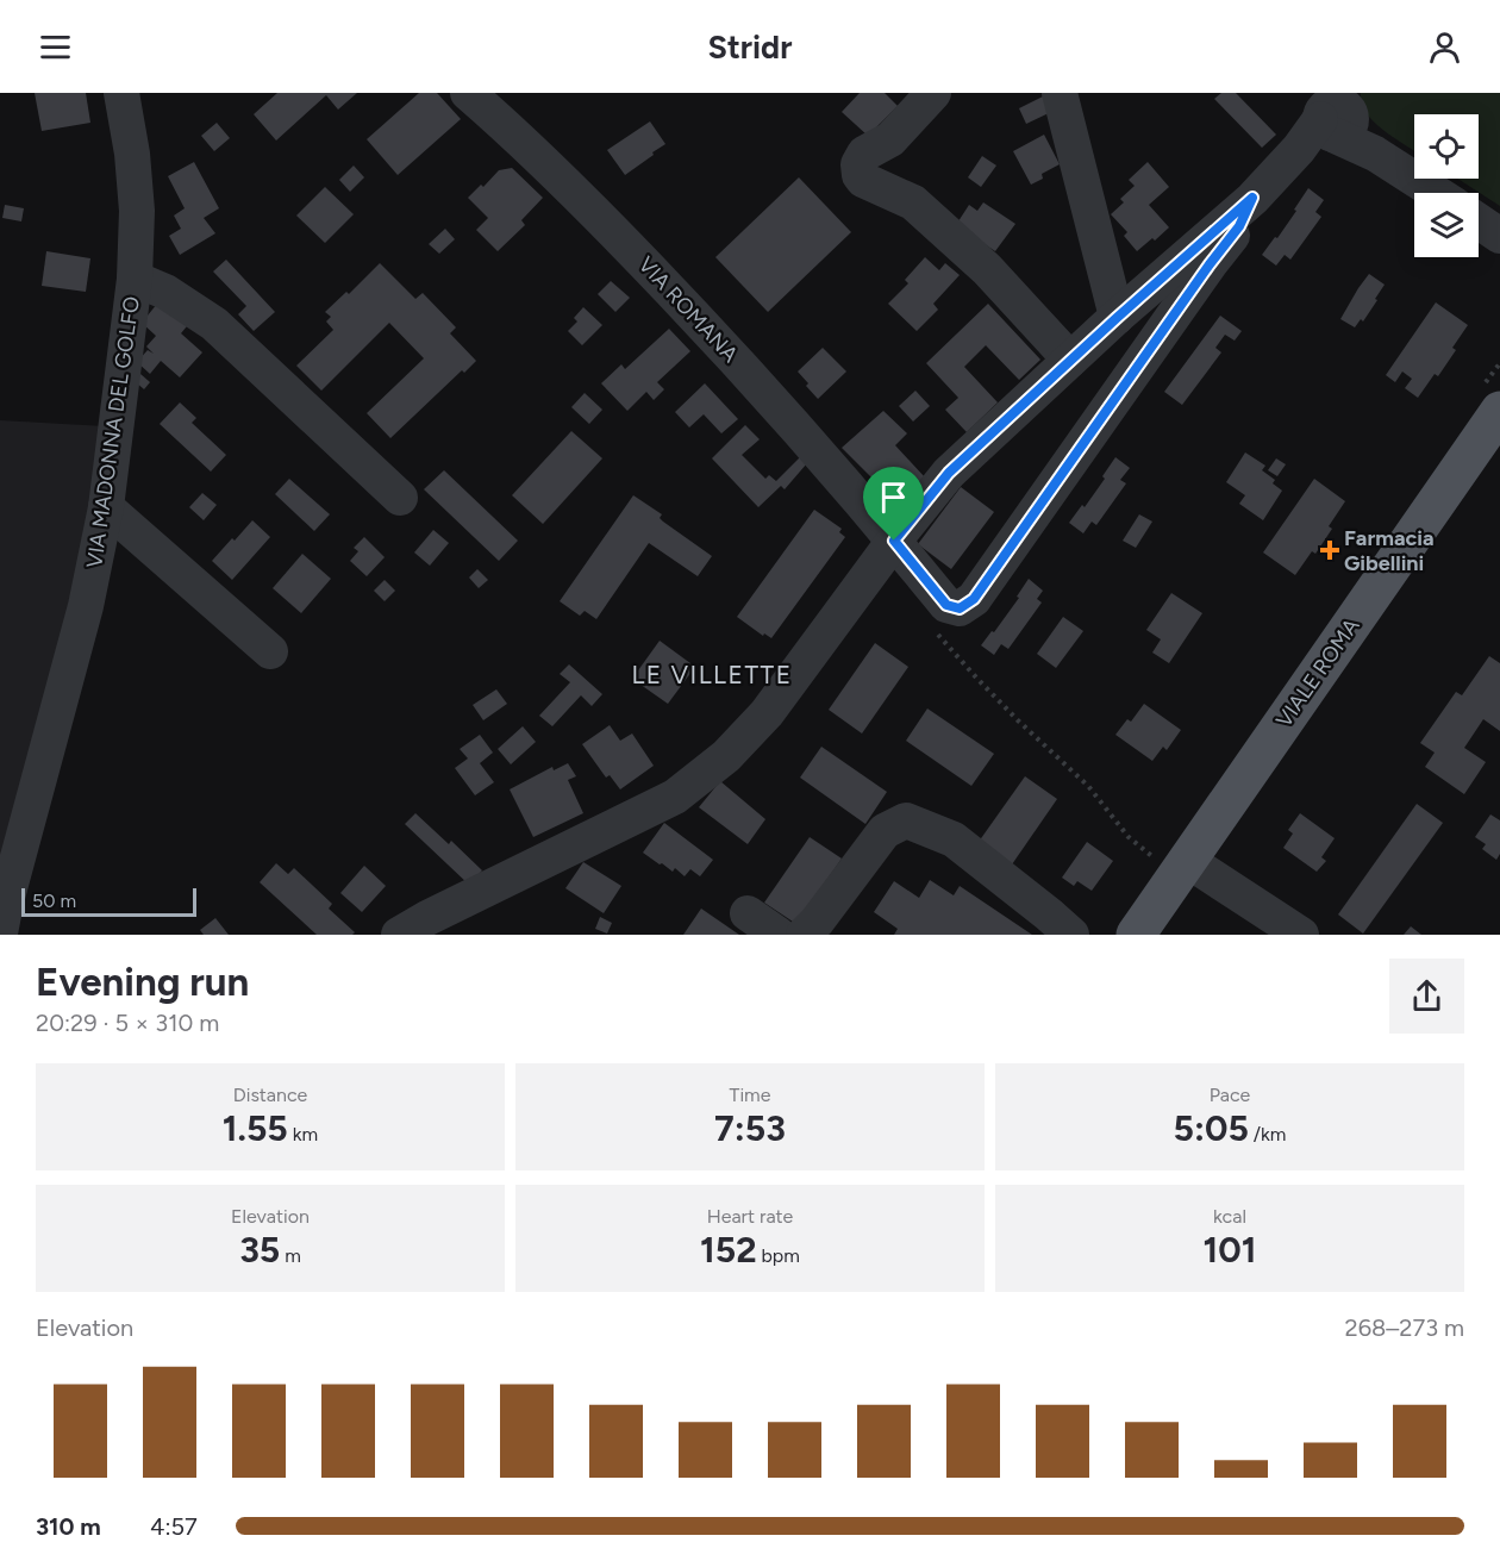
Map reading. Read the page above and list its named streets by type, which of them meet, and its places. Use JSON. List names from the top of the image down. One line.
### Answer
{"streets":{"main road":["VIALE ROMA"],"street":["VIA ROMANA","VIA MADONNA DEL GOLFO"]},"districts":["LE VILLETTE"],"places":{"health":["Farmacia Gibellini"]},"scale_bar":"50 m","page":{"header":"Stridr","scale":"50 m","heading":["Evening run","20:29 · 5 × 310 m"],"stats":[["Distance","1.55 km"],["Time","7:53"],["Pace","5:05 /km"],["Elevation","35 m"],["Heart rate","152 bpm"],["kcal","101"]],"chart":["Elevation","268–273 m"],"list":[{"name":"310 m","note":"4:57"}]}}
